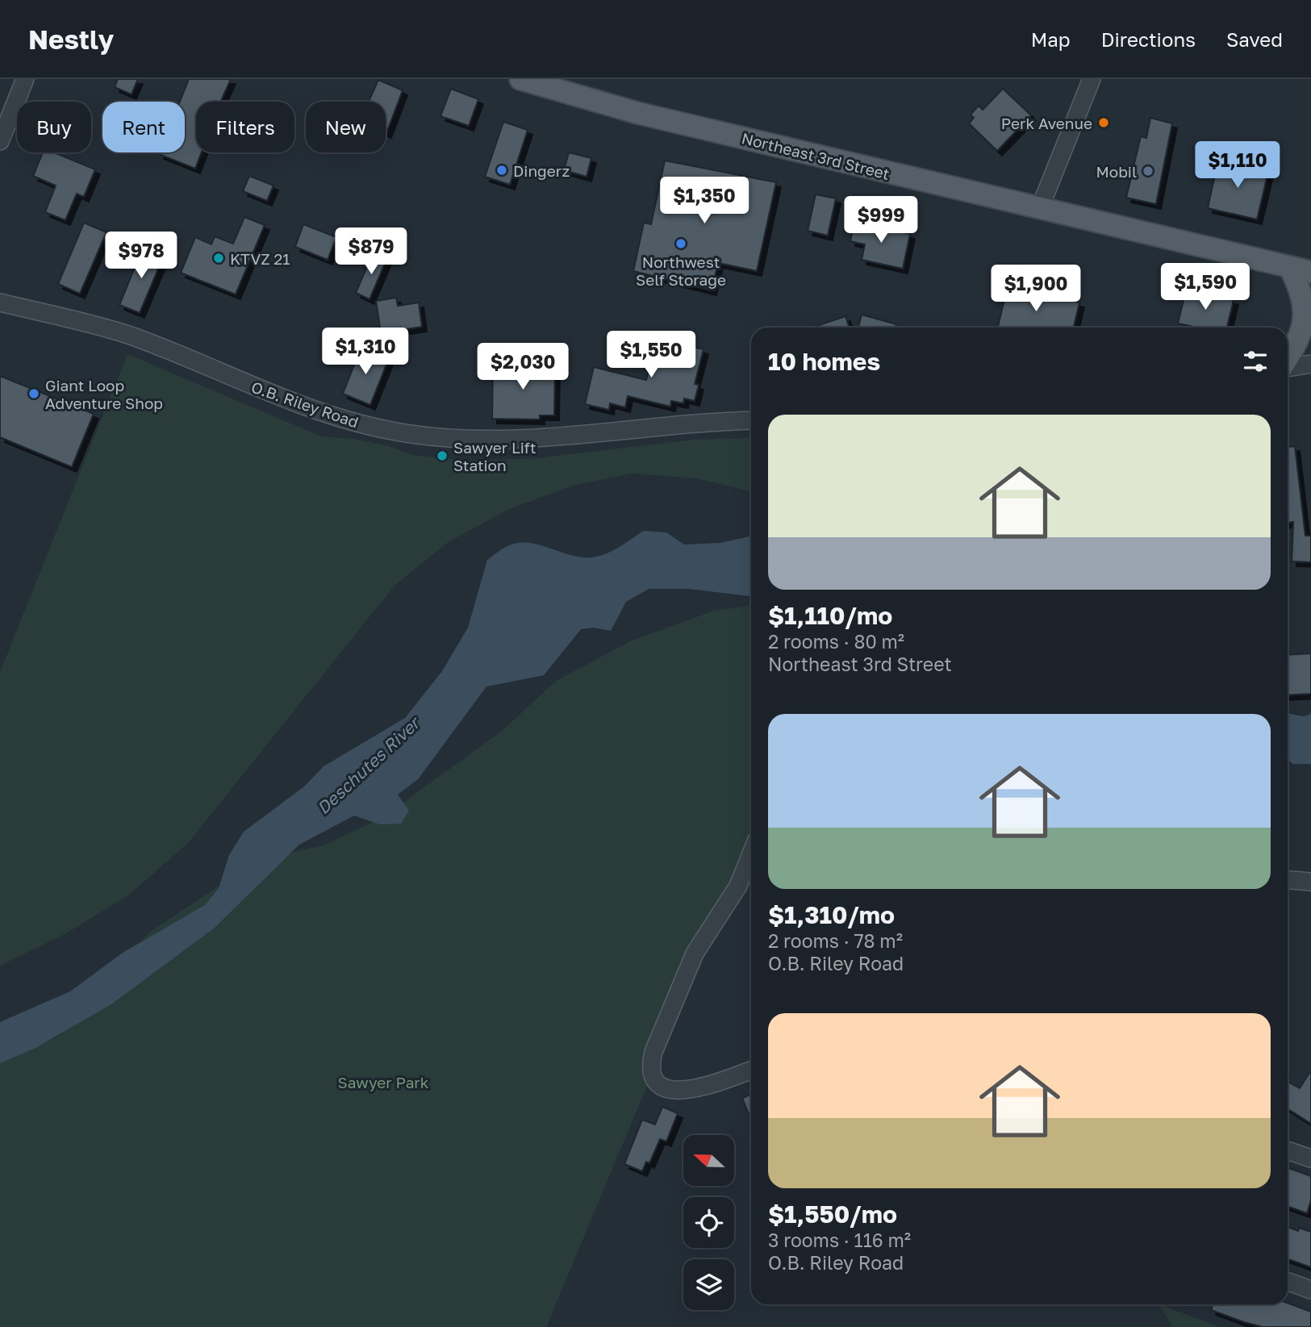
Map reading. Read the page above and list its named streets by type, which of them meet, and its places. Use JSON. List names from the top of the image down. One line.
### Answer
{"streets":{"main road":["Northeast 3rd Street"],"street":["O.B. Riley Road"]},"water":["Deschutes River"],"parks":["Sawyer Park"],"places":["Perk Avenue","Dingerz","Mobil","Northwest Self Storage","KTVZ 21","Giant Loop Adventure Shop","Sawyer Lift Station"],"north":"left","page":{"header":"Nestly","nav":["Map","Directions","Saved"],"chip":["Buy","Rent","Filters","New"],"price":["$1,110","$1,350","$999","$879","$978","$1,590","$1,900","$1,310","$1,550","$2,030"],"heading":"10 homes","list":[{"name":"$1,110/mo","note":"2 rooms · 80 m² · Northeast 3rd Street"},{"name":"$1,310/mo","note":"2 rooms · 78 m² · O.B. Riley Road"},{"name":"$1,550/mo","note":"3 rooms · 116 m² · O.B. Riley Road"}]}}
